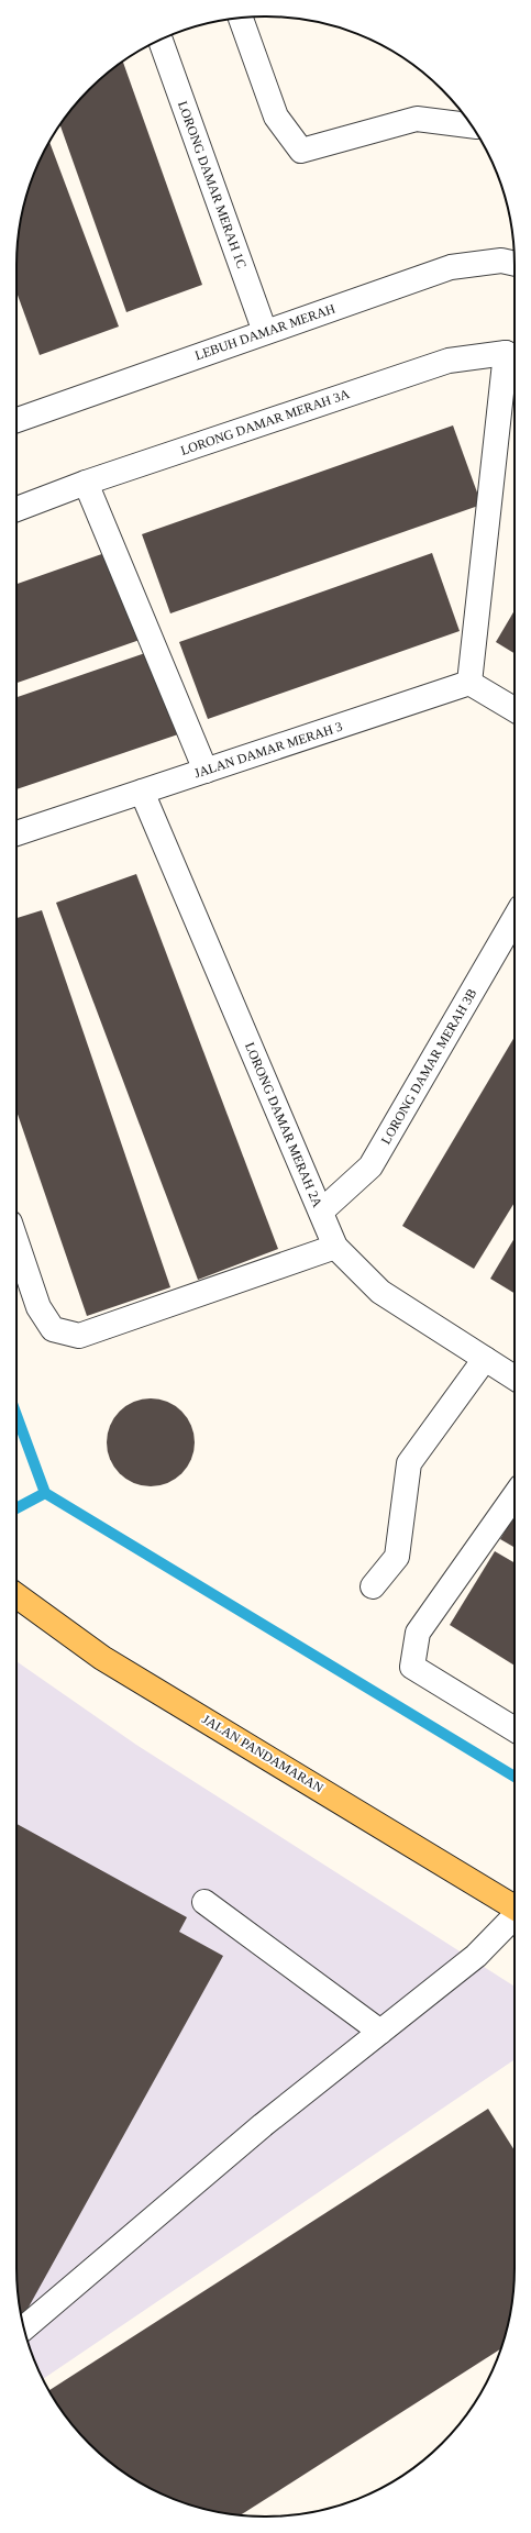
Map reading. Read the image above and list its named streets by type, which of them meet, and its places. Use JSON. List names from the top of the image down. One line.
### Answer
{"streets":{"main road":["JALAN PANDAMARAN"],"street":["LORONG DAMAR MERAH 1C","LEBUH DAMAR MERAH","LORONG DAMAR MERAH 3A","JALAN DAMAR MERAH 3","LORONG DAMAR MERAH 3B","LORONG DAMAR MERAH 2A"]},"crossings":[["LORONG DAMAR MERAH 1C","LEBUH DAMAR MERAH"],["JALAN DAMAR MERAH 3","LORONG DAMAR MERAH 2A"],["LORONG DAMAR MERAH 3B","LORONG DAMAR MERAH 2A"]]}
